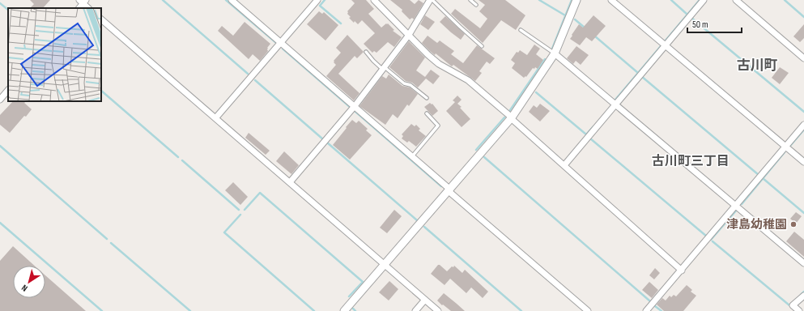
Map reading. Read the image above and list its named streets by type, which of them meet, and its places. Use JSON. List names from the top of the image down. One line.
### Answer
{"districts":["古川町","古川町三丁目"],"places":["津島幼稚園"],"scale_bar":"50 m","north":"bottom left"}
